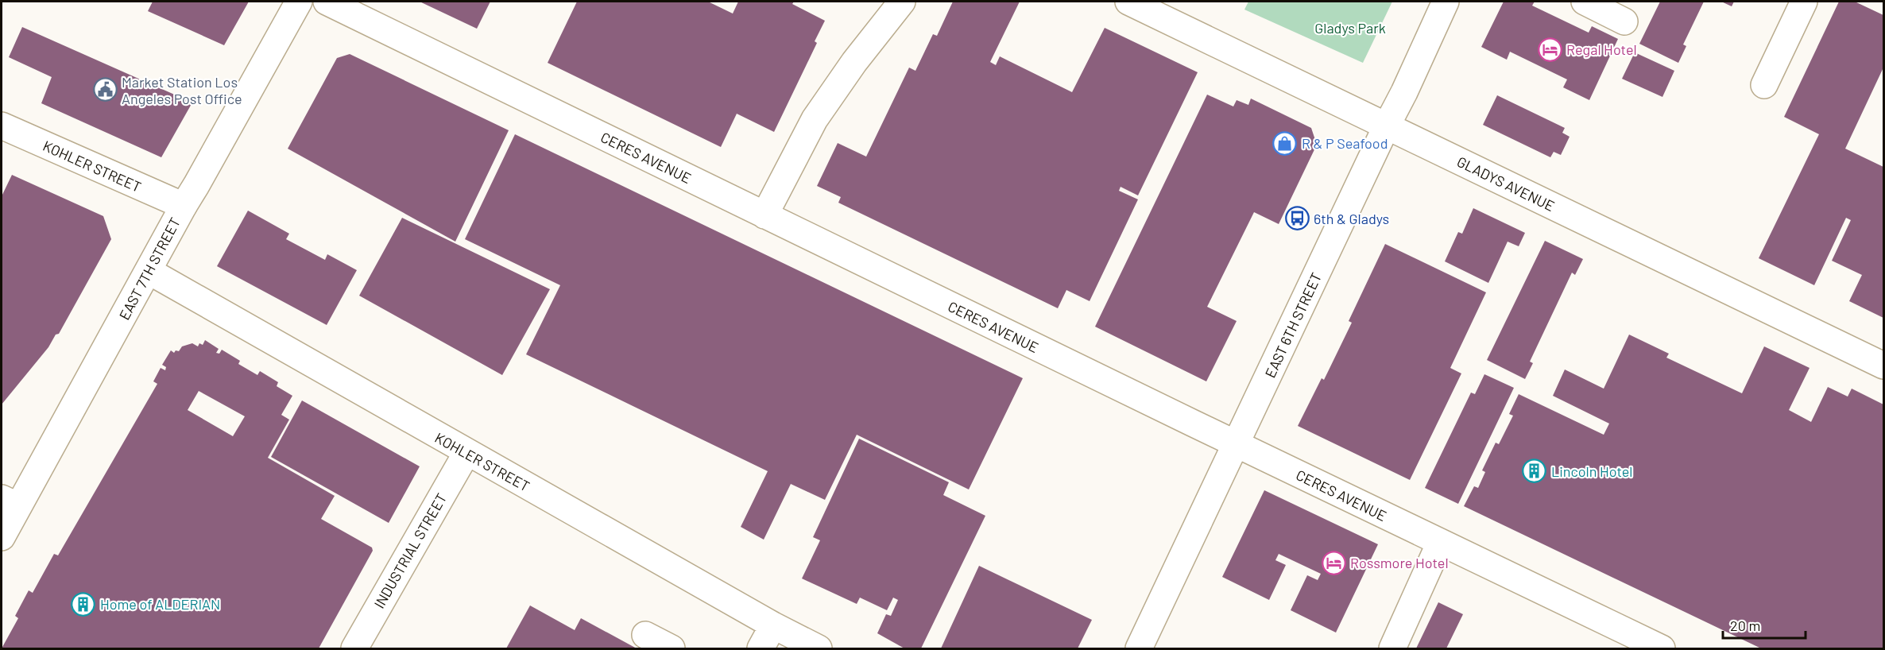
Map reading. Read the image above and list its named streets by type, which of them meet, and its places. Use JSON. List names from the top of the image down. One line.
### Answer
{"streets":{"street":["CERES AVENUE","KOHLER STREET","GLADYS AVENUE","EAST 7TH STREET","EAST 6TH STREET","INDUSTRIAL STREET"]},"crossings":[["CERES AVENUE","EAST 6TH STREET"],["KOHLER STREET","EAST 7TH STREET"],["KOHLER STREET","INDUSTRIAL STREET"],["GLADYS AVENUE","EAST 6TH STREET"]],"parks":["Gladys Park"],"places":{"hotel":["Regal Hotel","Rossmore Hotel"],"public building":["Market Station Los Angeles Post Office"],"shop":["R & P Seafood"],"bus stop":["6th & Gladys"],"building":["Lincoln Hotel","Home of ALDERIAN"]},"scale_bar":"20 m"}
